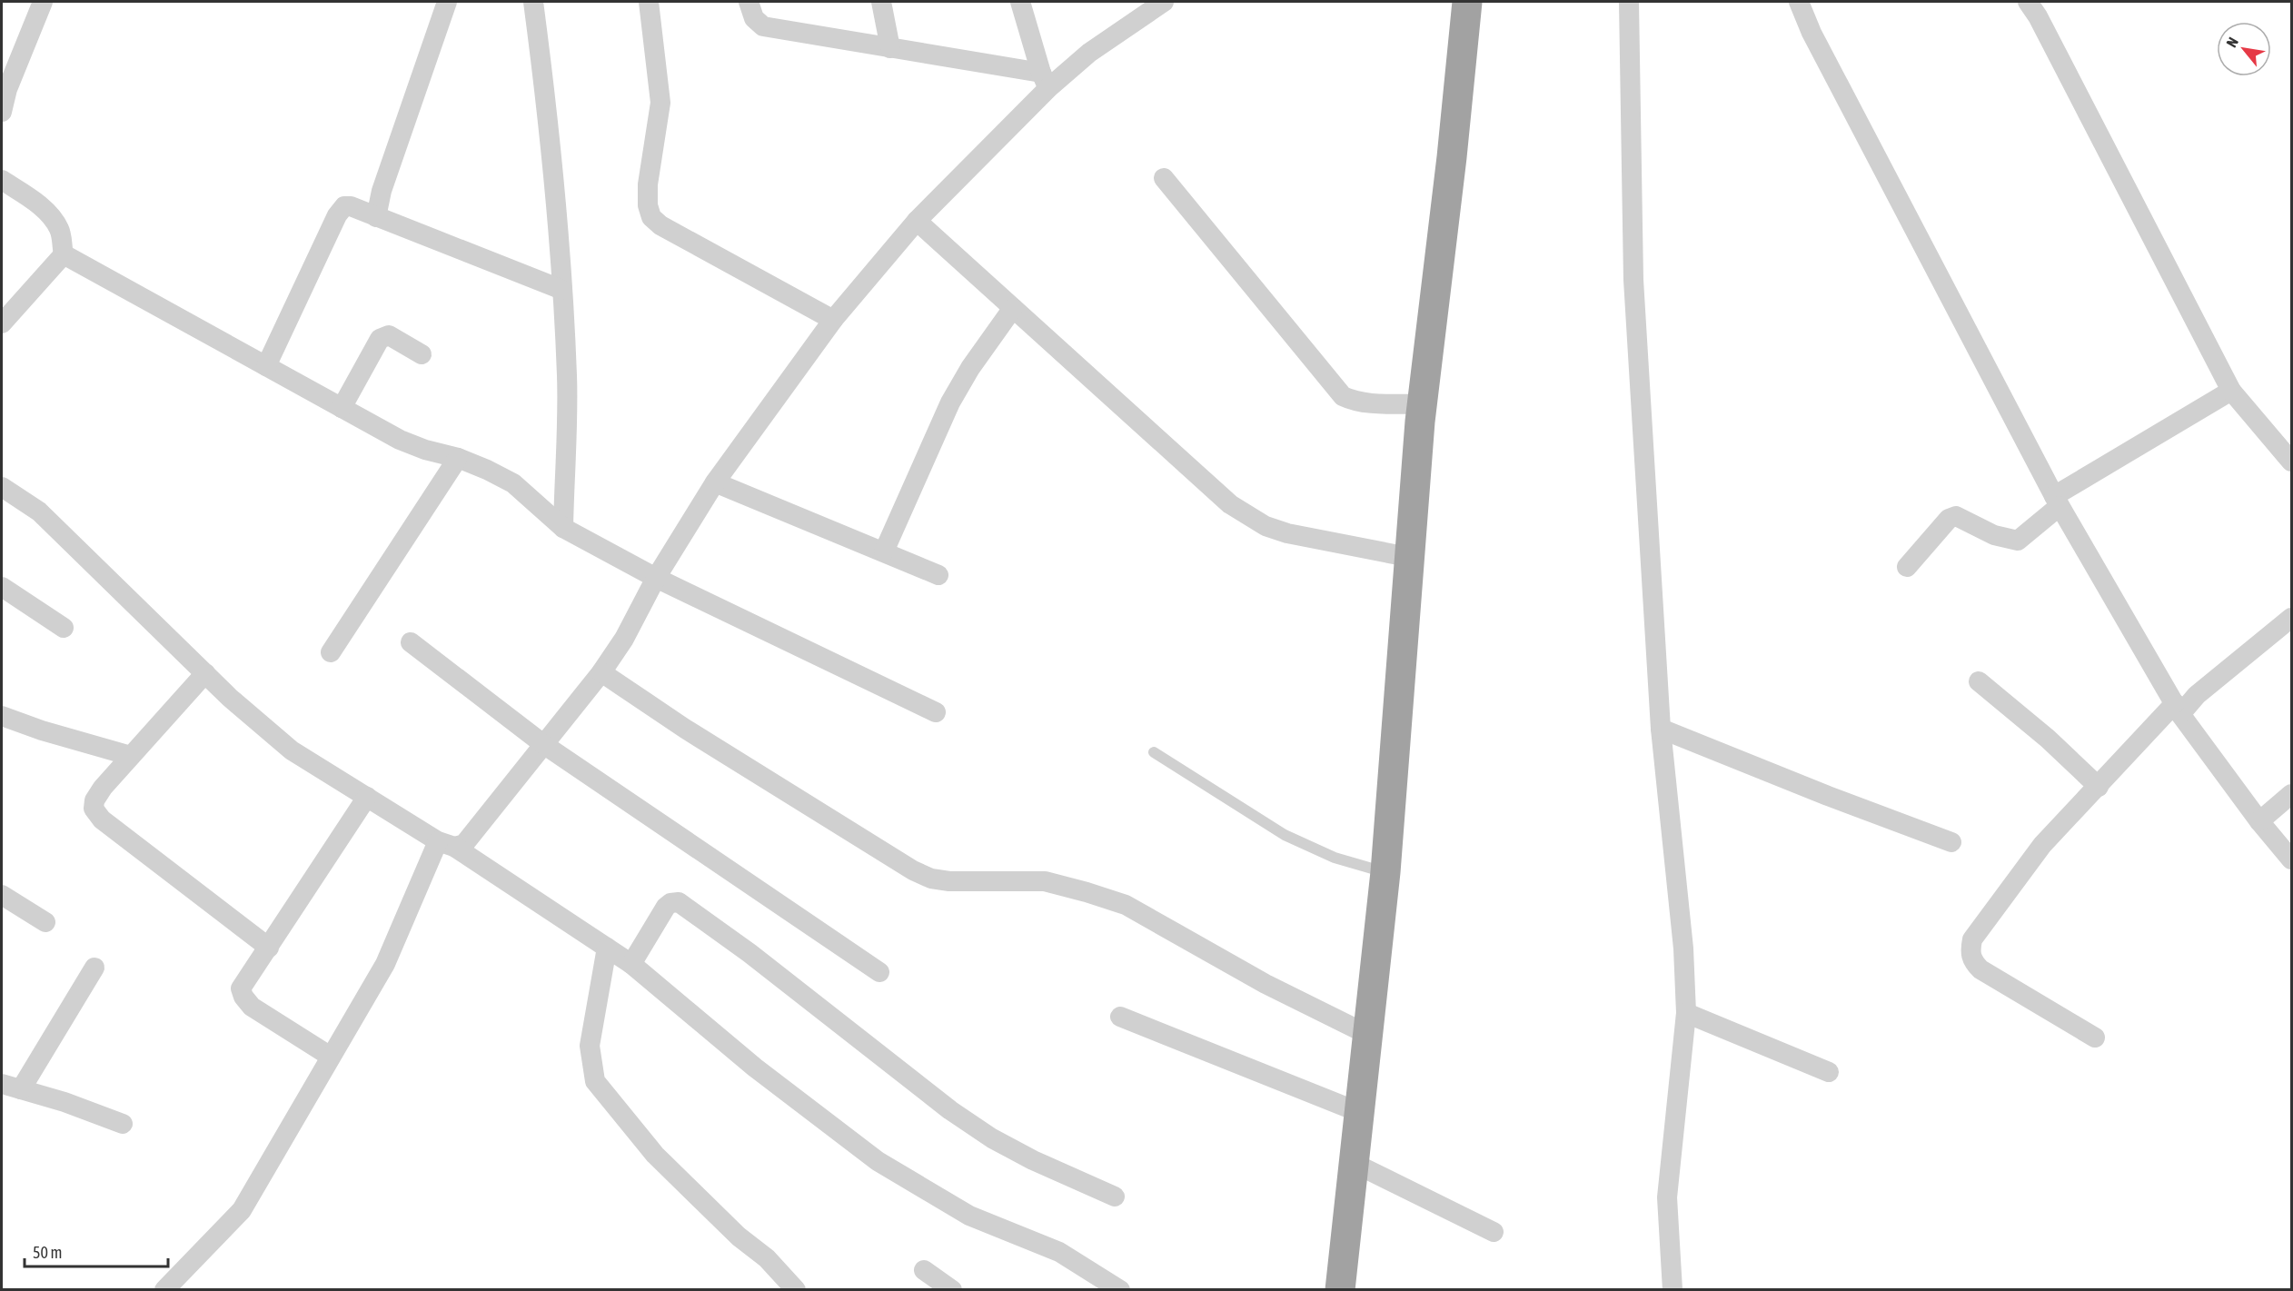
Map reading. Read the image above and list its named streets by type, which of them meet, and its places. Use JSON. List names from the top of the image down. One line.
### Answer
{"scale_bar":"50 m","north":"top left"}
